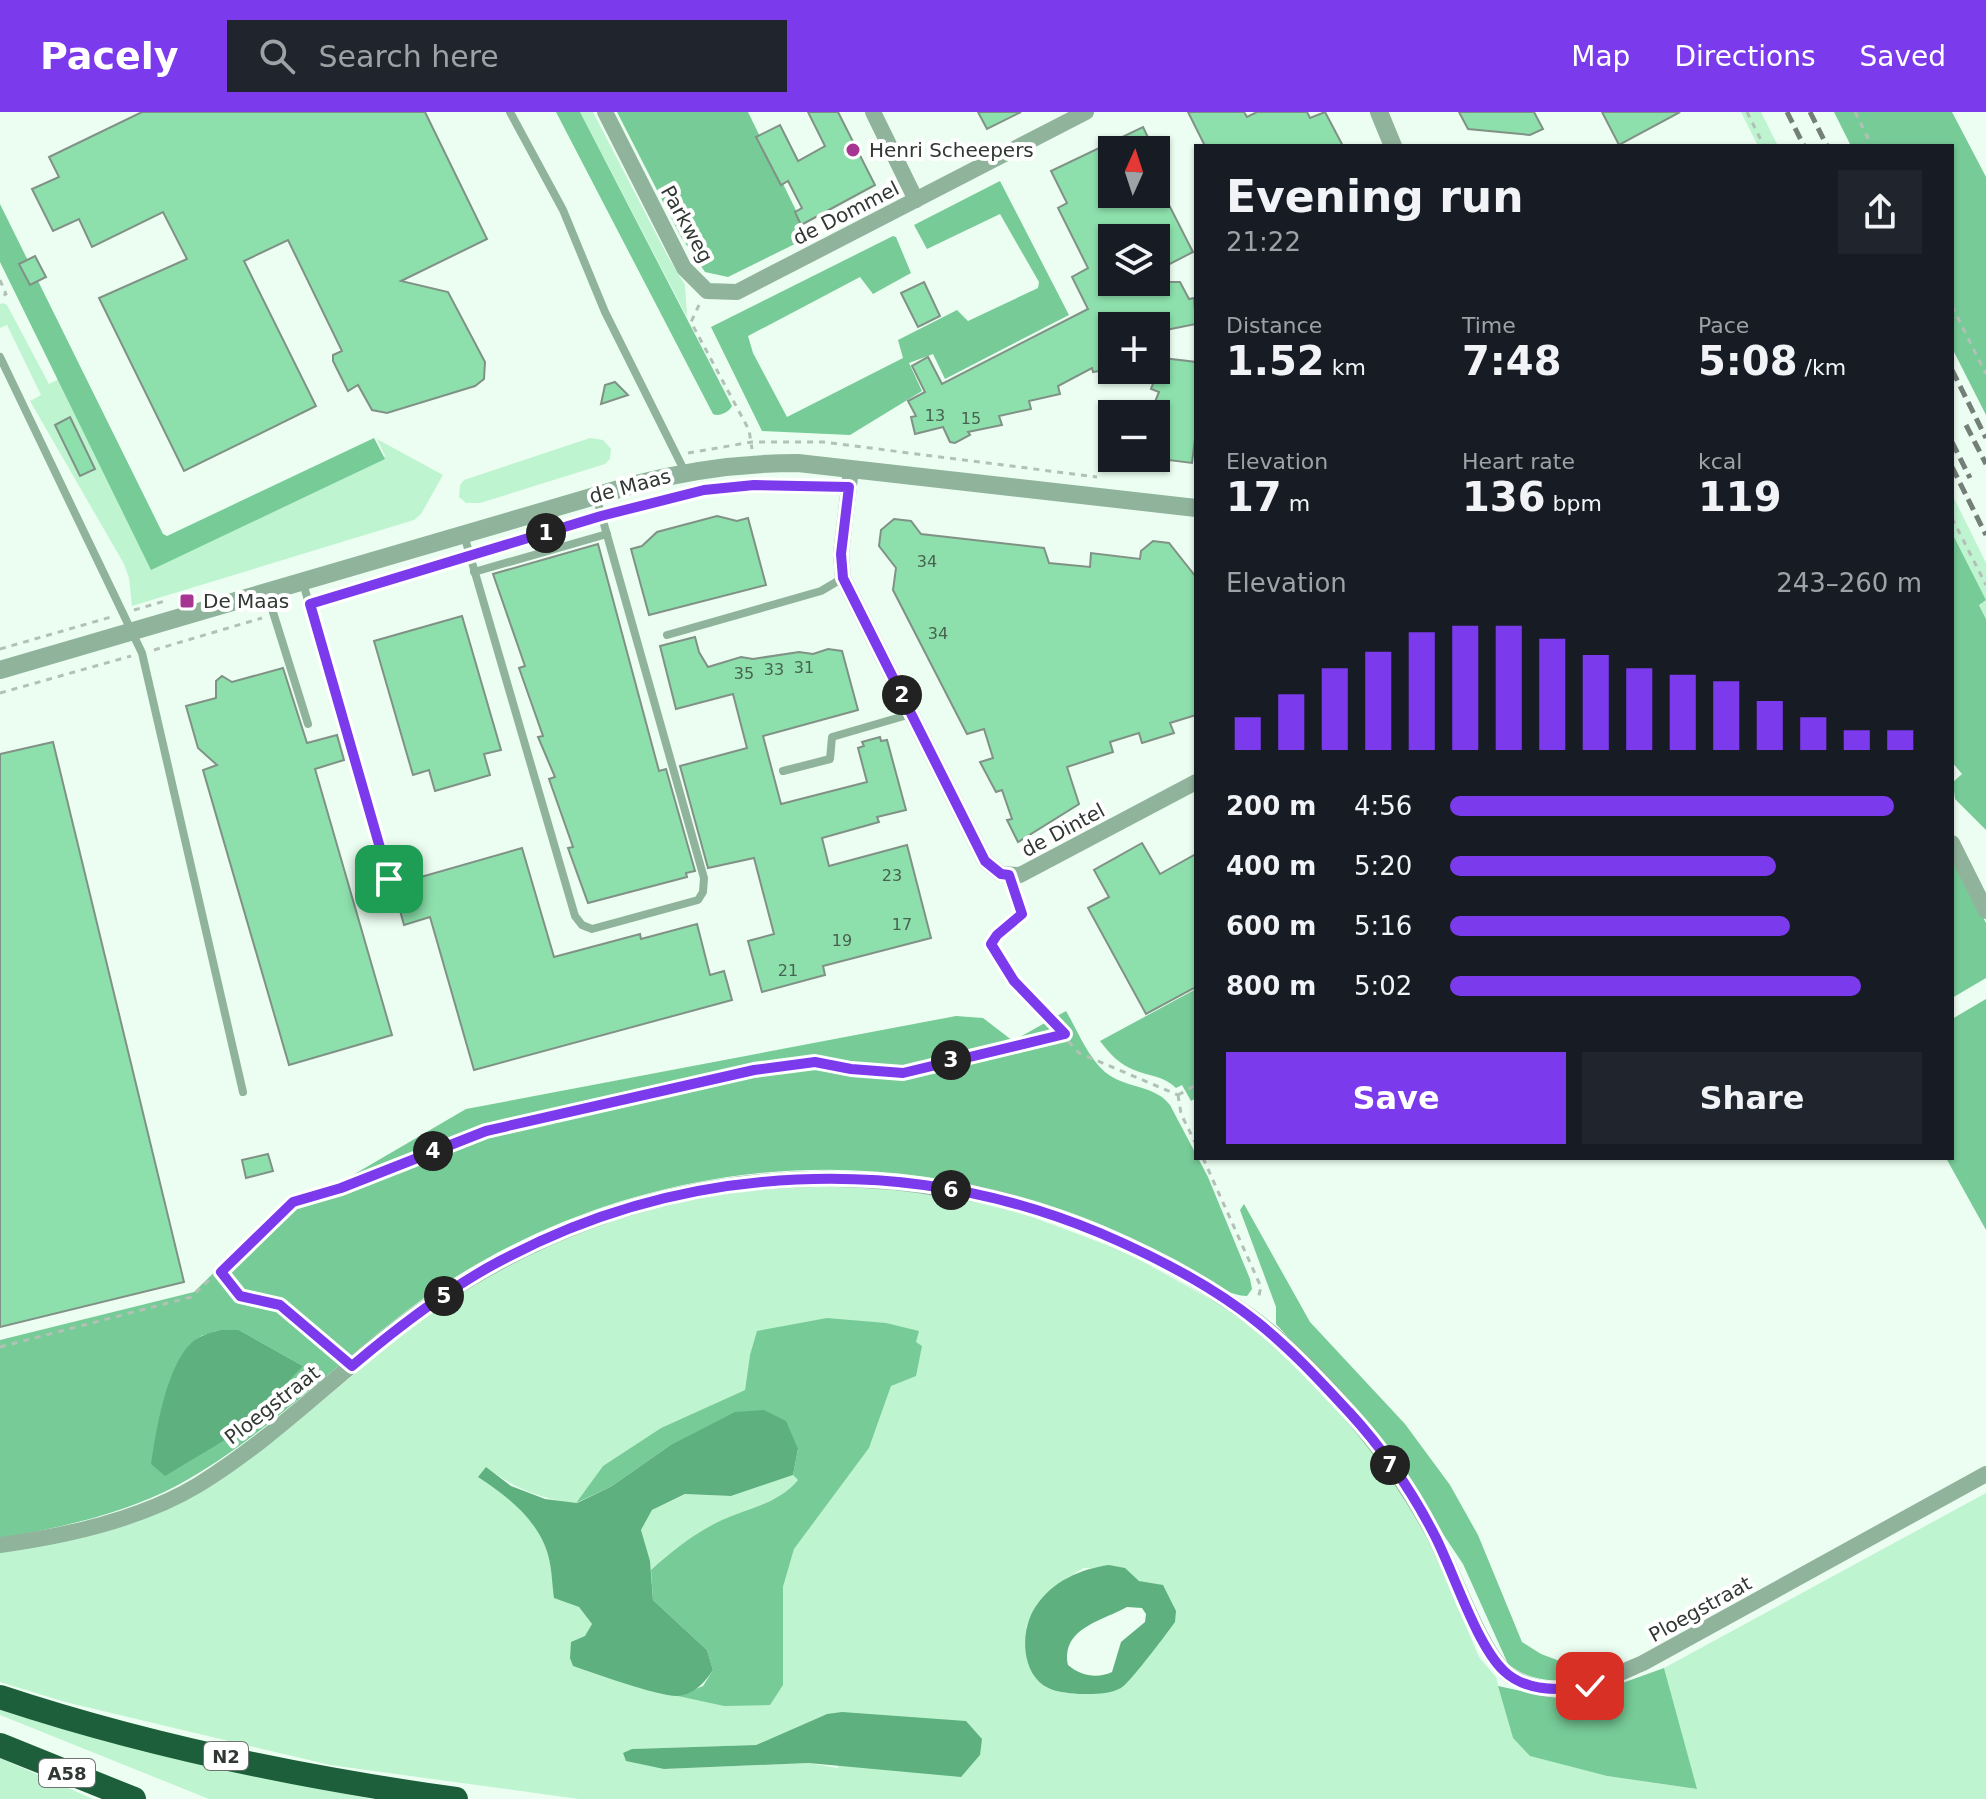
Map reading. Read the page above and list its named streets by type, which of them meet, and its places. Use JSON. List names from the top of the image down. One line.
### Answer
{"streets":{"highway":["N2","A58"],"street":["de Dommel","Parkweg","de Maas","de Dintel","Ploegstraat"]},"crossings":[["de Dommel","Parkweg"],["Parkweg","de Maas"],["de Maas","de Dintel"]],"places":{"other":["Henri Scheepers"],"transit":["De Maas"]},"house_numbers":["13","15","34","34","31","33","35","23","17","19","21"],"north":"top","page":{"header":"Pacely","search":"Search here","nav":["Map","Directions","Saved"],"map_buttons":["+","−"],"heading":["Evening run","21:22"],"stats":[["Distance","1.52 km"],["Time","7:48"],["Pace","5:08 /km"],["Elevation","17 m"],["Heart rate","136 bpm"],["kcal","119"]],"pins":["1","2","3","4","6","5","7"],"chart":["Elevation","243–260 m"],"list":[{"name":"200 m","note":"4:56"},{"name":"400 m","note":"5:20"},{"name":"600 m","note":"5:16"},{"name":"800 m","note":"5:02"}],"buttons":["Save","Share"]}}
